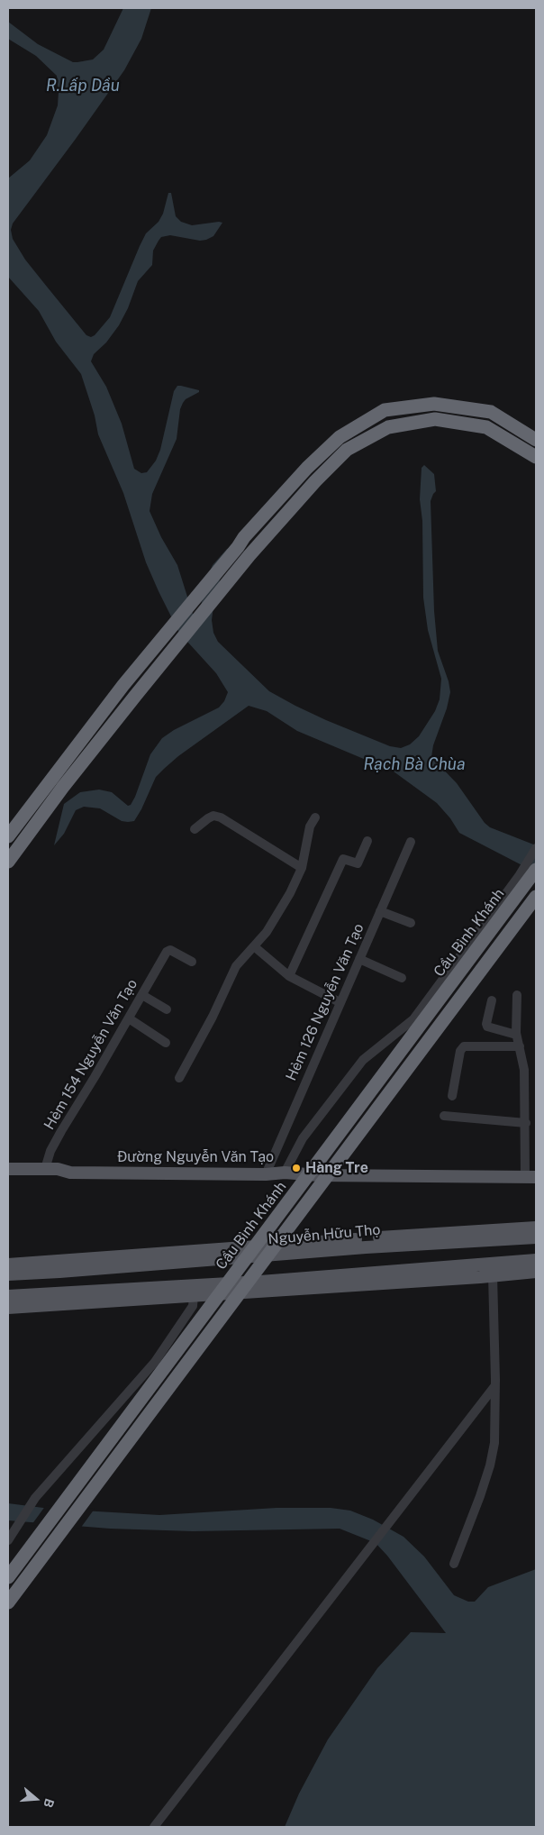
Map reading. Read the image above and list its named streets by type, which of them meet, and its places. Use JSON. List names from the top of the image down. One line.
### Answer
{"streets":{"highway":["Cầu Bình Khánh"],"main road":["Đường Nguyễn Văn Tạo","Nguyễn Hữu Thọ"],"street":["Hẻm 126 Nguyễn Văn Tạo","Hẻm 154 Nguyễn Văn Tạo"]},"crossings":[["Hẻm 126 Nguyễn Văn Tạo","Đường Nguyễn Văn Tạo"],["Hẻm 154 Nguyễn Văn Tạo","Đường Nguyễn Văn Tạo"]],"water":["R.Lấp Dầu","Rạch Bà Chùa"],"places":["Hàng Tre"],"north":"right"}
